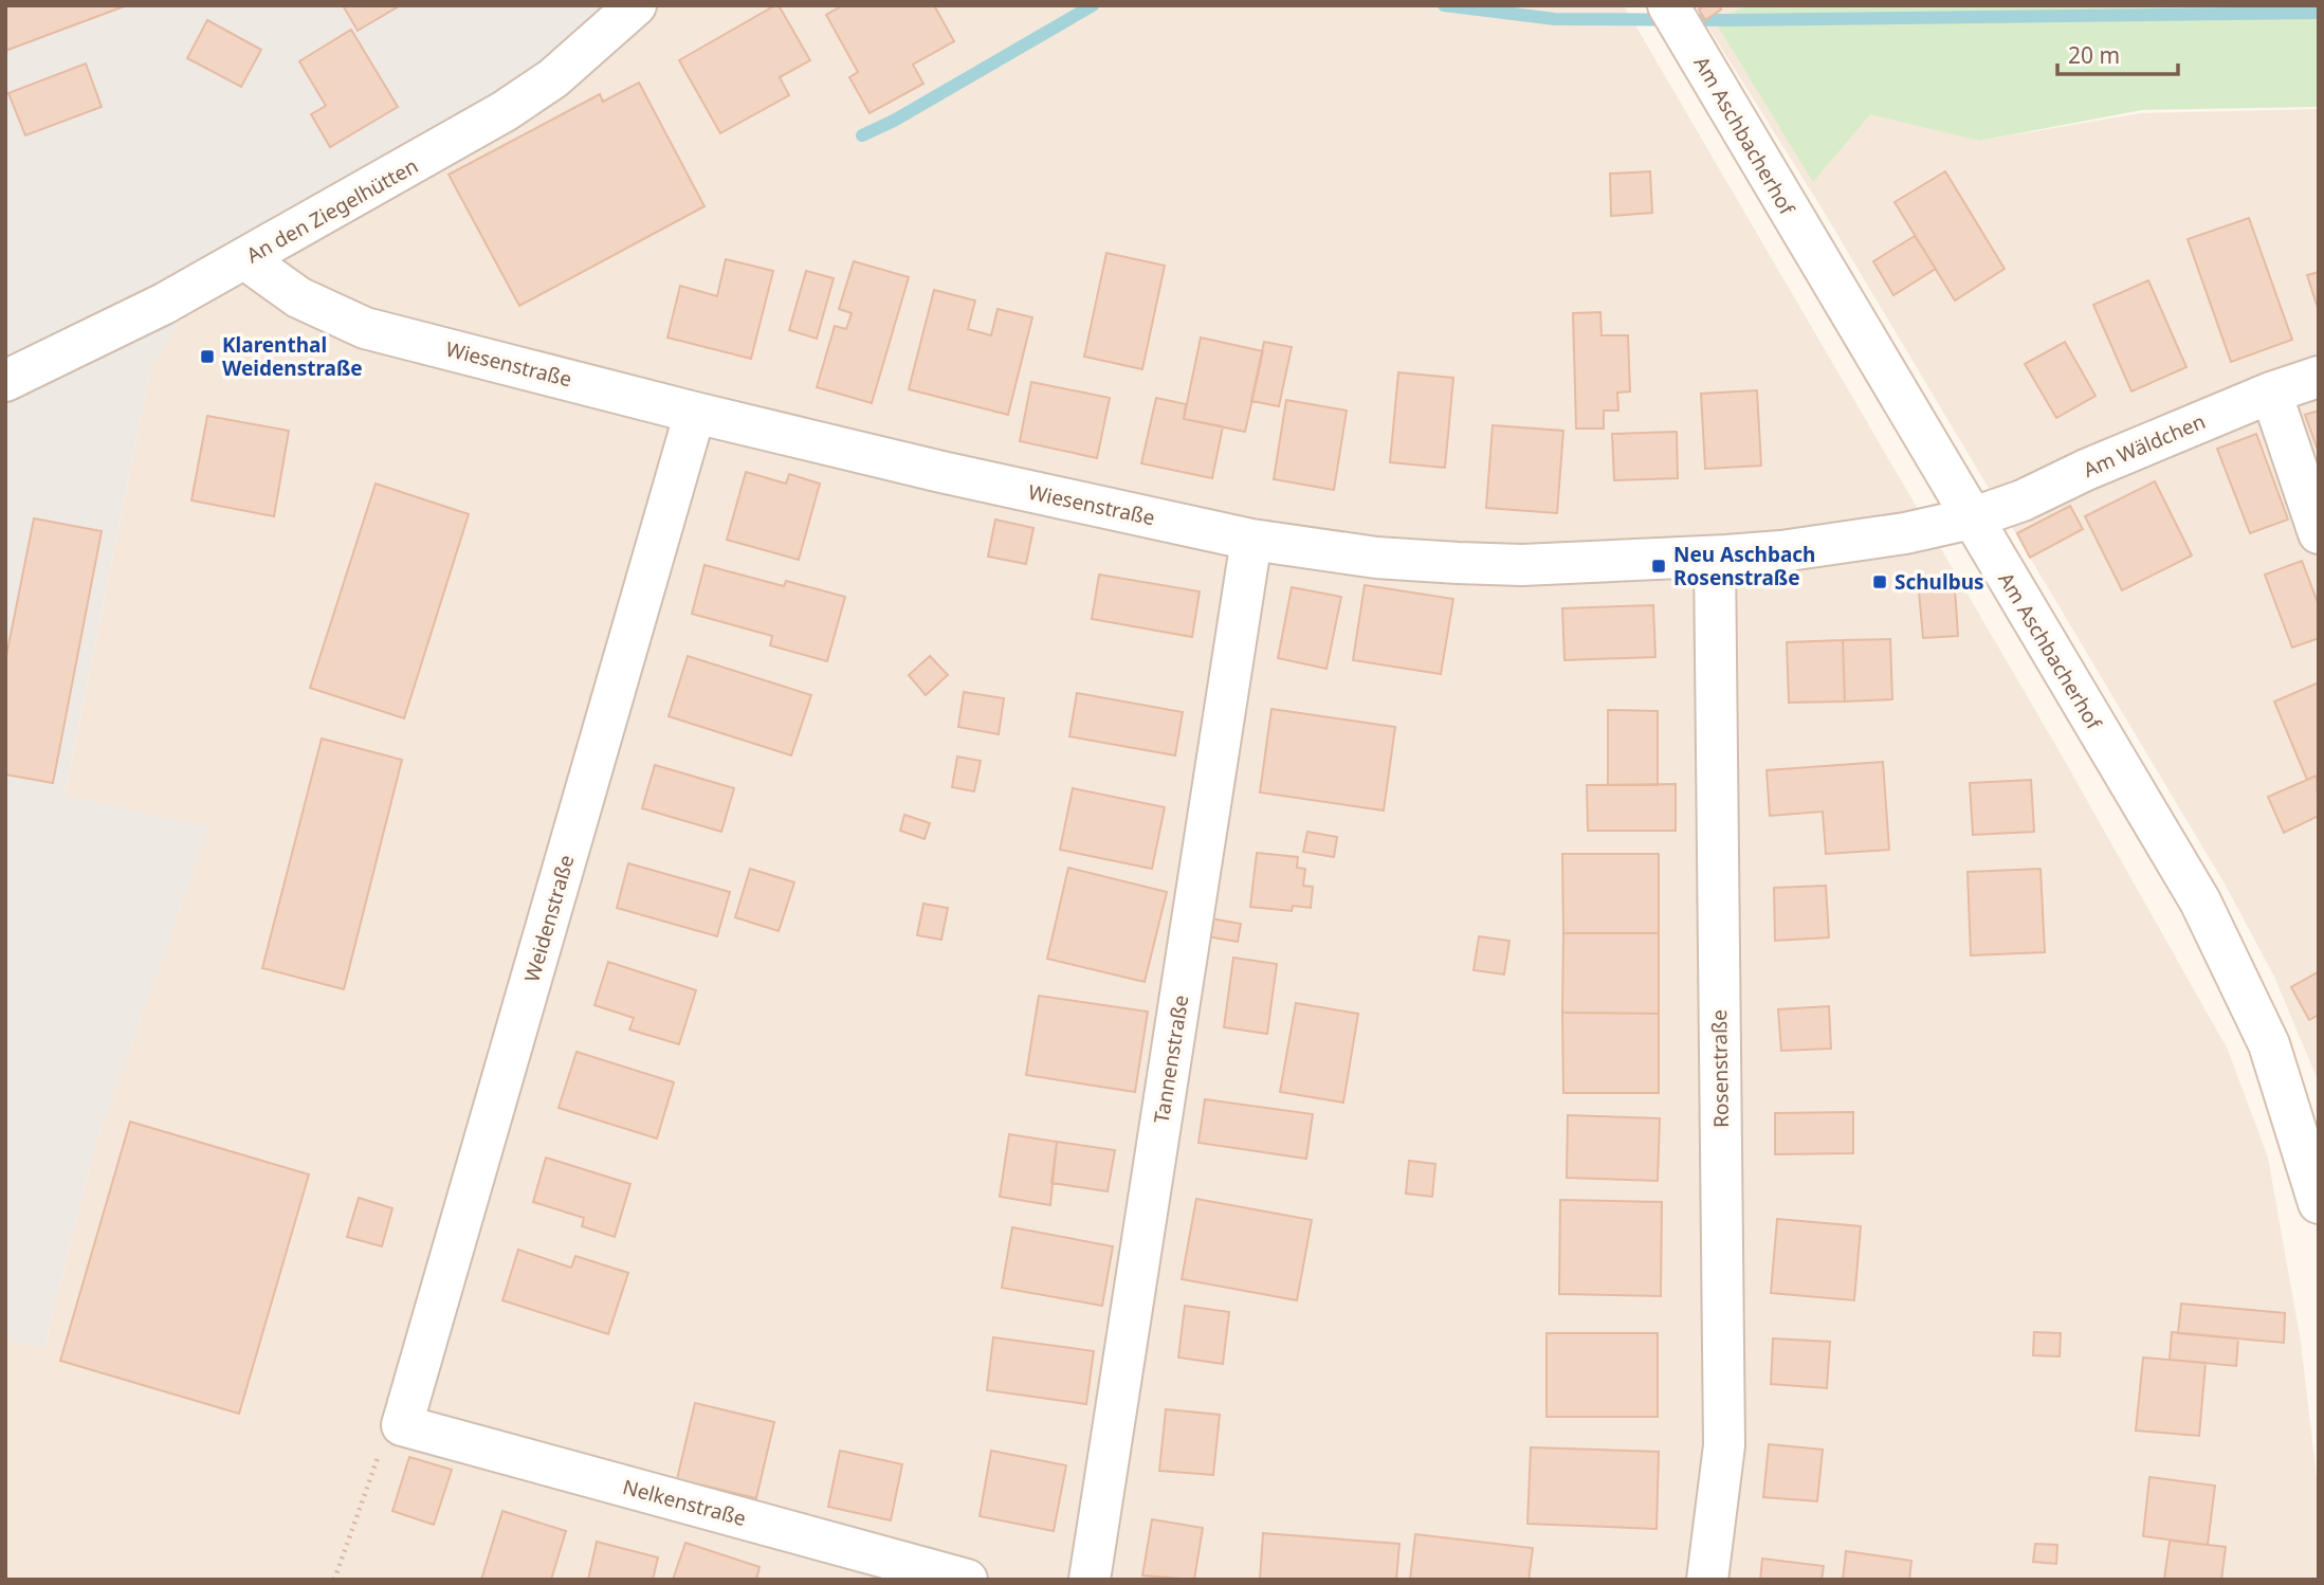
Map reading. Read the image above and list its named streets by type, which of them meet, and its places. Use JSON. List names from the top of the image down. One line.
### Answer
{"streets":{"street":["Am Aschbacherhof","An den Ziegelhütten","Wiesenstraße","Am Wäldchen","Weidenstraße","Tannenstraße","Rosenstraße","Nelkenstraße"]},"crossings":[["Am Aschbacherhof","Wiesenstraße"],["Am Aschbacherhof","Am Wäldchen"],["An den Ziegelhütten","Wiesenstraße"],["Wiesenstraße","Am Wäldchen"],["Wiesenstraße","Weidenstraße"],["Wiesenstraße","Tannenstraße"],["Wiesenstraße","Rosenstraße"],["Weidenstraße","Nelkenstraße"]],"places":{"transit":["Klarenthal Weidenstraße","Neu Aschbach Rosenstraße","Schulbus"]},"scale_bar":"20 m"}
